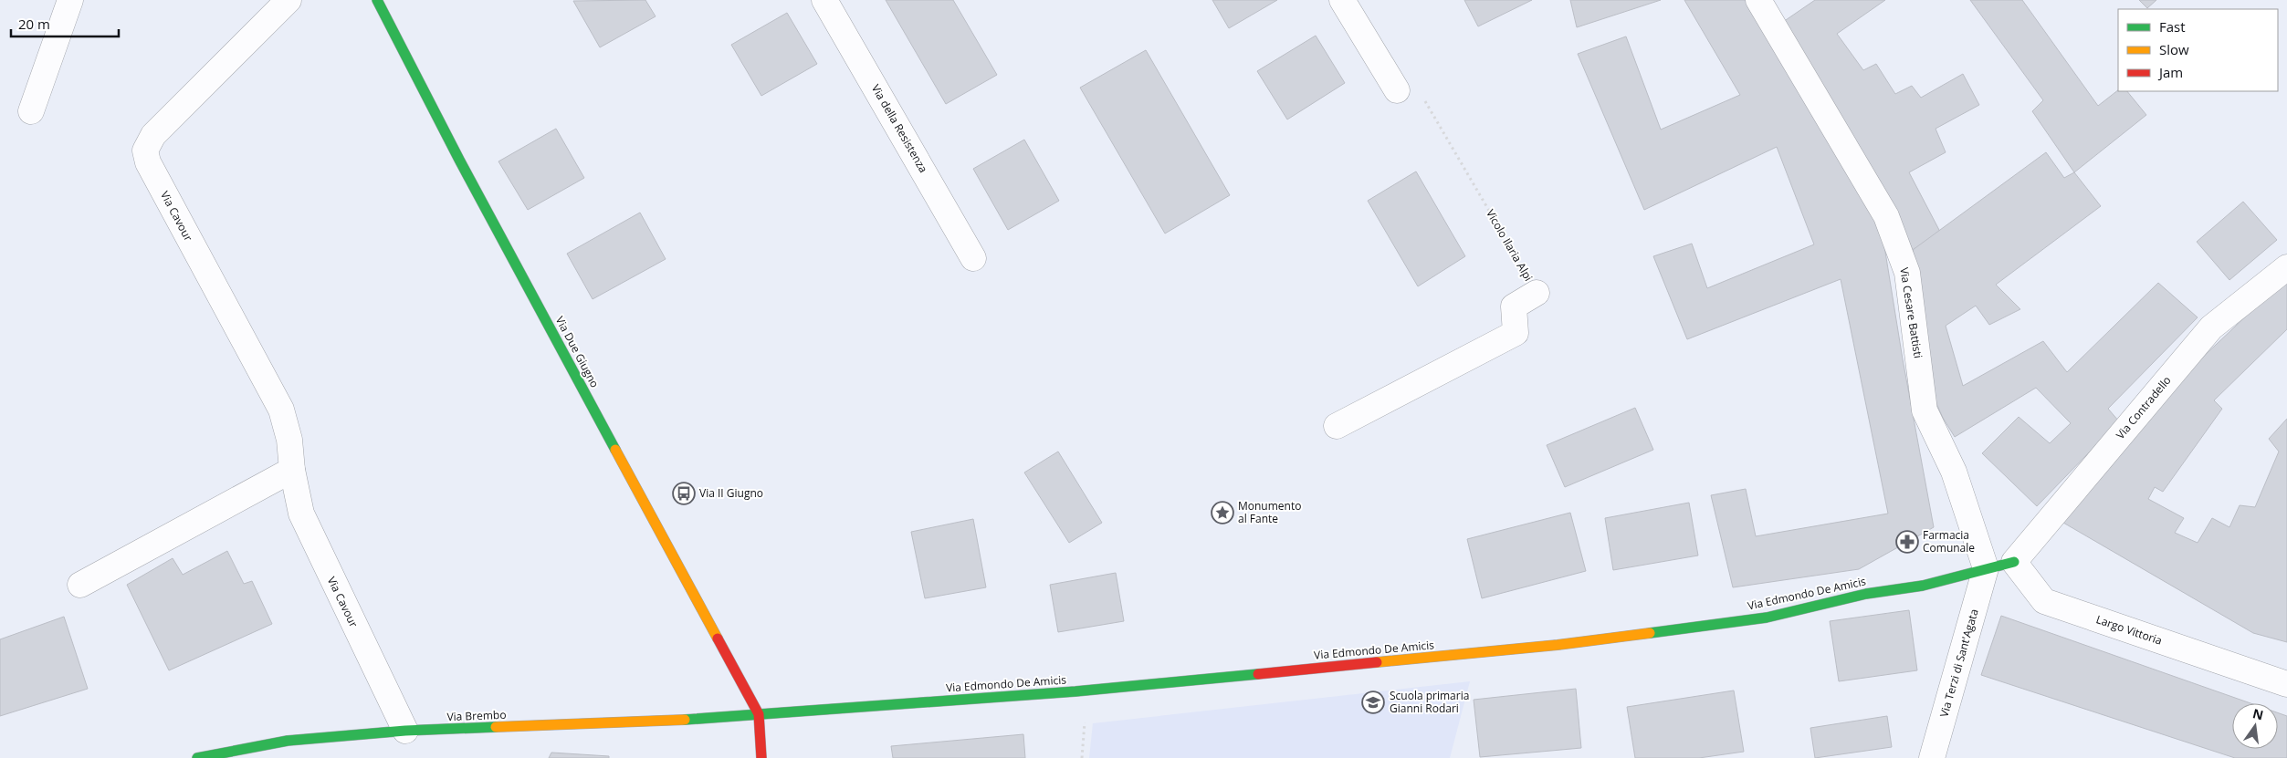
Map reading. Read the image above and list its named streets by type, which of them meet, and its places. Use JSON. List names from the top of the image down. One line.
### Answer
{"streets":{"street":["Via della Resistenza","Via Cavour","Vicolo Ilaria Alpi","Via Cesare Battisti","Via Due Giugno","Via Contradello","Via Edmondo De Amicis","Largo Vittoria","Via Terzi di Sant'Agata","Via Brembo"]},"crossings":[["Via Cavour","Via Brembo"],["Via Cesare Battisti","Via Edmondo De Amicis"],["Via Cesare Battisti","Via Terzi di Sant'Agata"],["Via Due Giugno","Via Edmondo De Amicis"],["Via Due Giugno","Via Brembo"],["Via Contradello","Largo Vittoria"],["Via Edmondo De Amicis","Via Terzi di Sant'Agata"],["Via Edmondo De Amicis","Via Brembo"]],"places":{"bus stop":["Via II Giugno"],"place":["Monumento al Fante"],"pharmacy":["Farmacia Comunale"],"school or university":["Scuola primaria Gianni Rodari"]},"legend":["Fast","Slow","Jam"],"scale_bar":"20 m","north":"top"}
